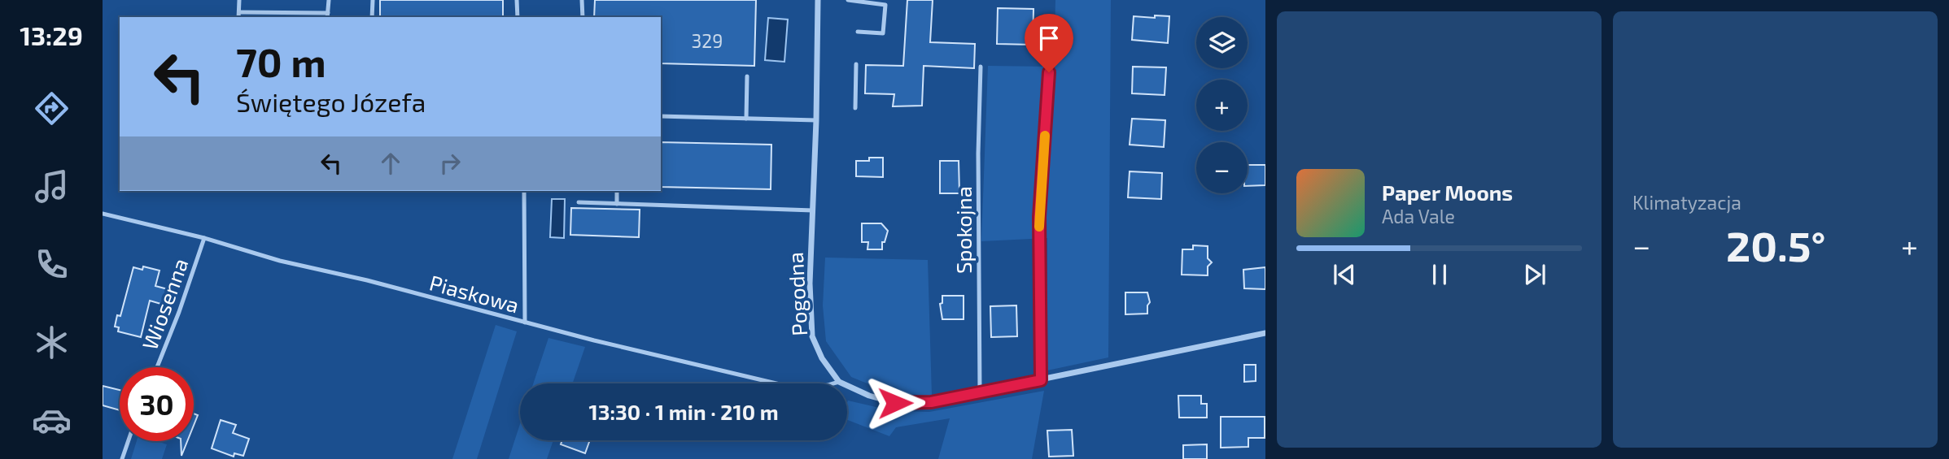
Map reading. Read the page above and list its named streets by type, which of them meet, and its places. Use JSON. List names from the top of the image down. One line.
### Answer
{"streets":{"street":["Pogodna"],"lane":["Spokojna","Piaskowa","Wiosenna"]},"crossings":[["Spokojna","Pogodna"],["Piaskowa","Pogodna"],["Piaskowa","Wiosenna"]],"house_numbers":["329"],"page":{"tabs":"13:29","tile":"Klimatyzacja","map_buttons":["+","−"],"turn":["70 m","Świętego Józefa"],"song":["Paper Moons","Ada Vale"],"heat":["−","20.5°","+"],"limit":"30","trip":"13:30 · 1 min · 210 m"}}
